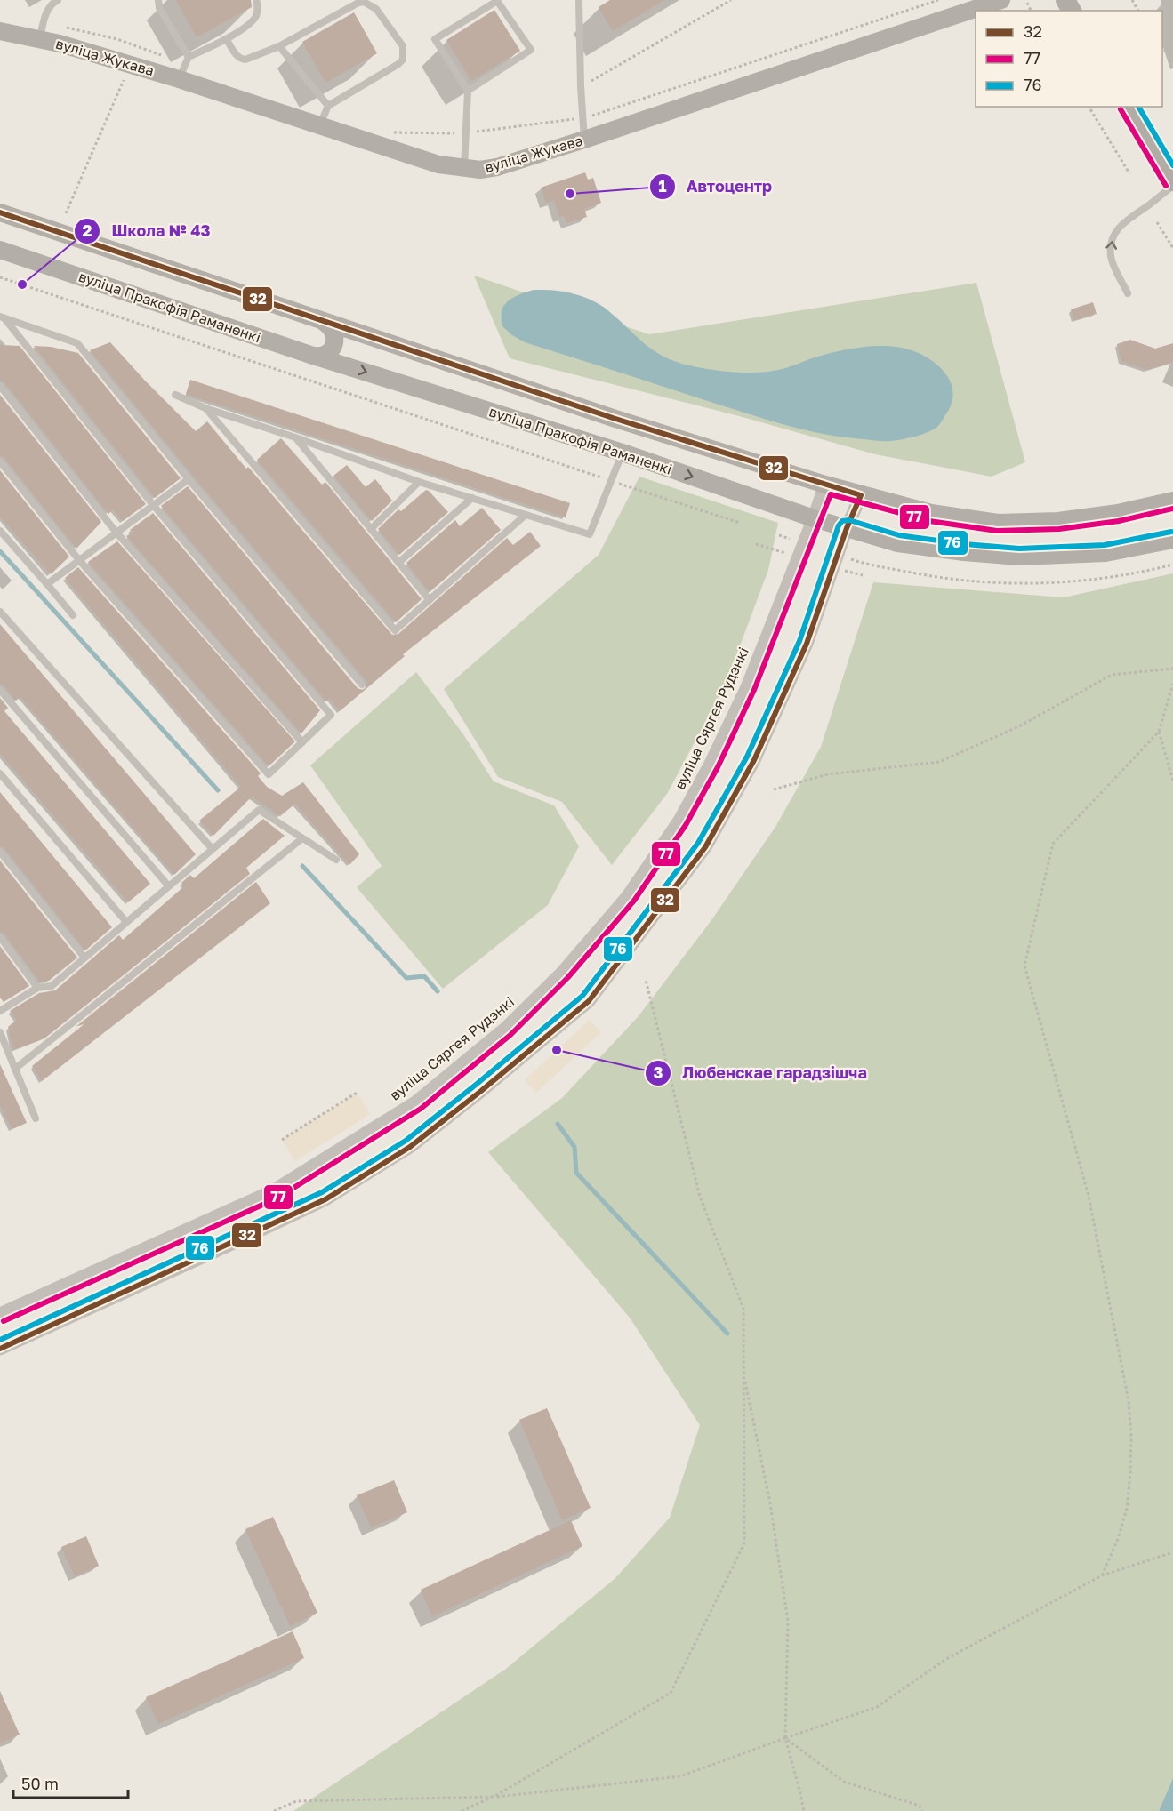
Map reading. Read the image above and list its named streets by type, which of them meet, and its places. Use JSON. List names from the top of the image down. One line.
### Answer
{"streets":{"street":["вуліца Жукава","вуліца Пракофія Раманенкі","вуліца Сяргея Рудэнкі"]},"crossings":[["вуліца Пракофія Раманенкі","вуліца Сяргея Рудэнкі"]],"places":["Автоцентр","Школа № 43","Любенскае гарадзішча"],"lines":["transit line 76","transit line 77","transit line 32"],"legend":["32","77","76"],"scale_bar":"50 m"}
